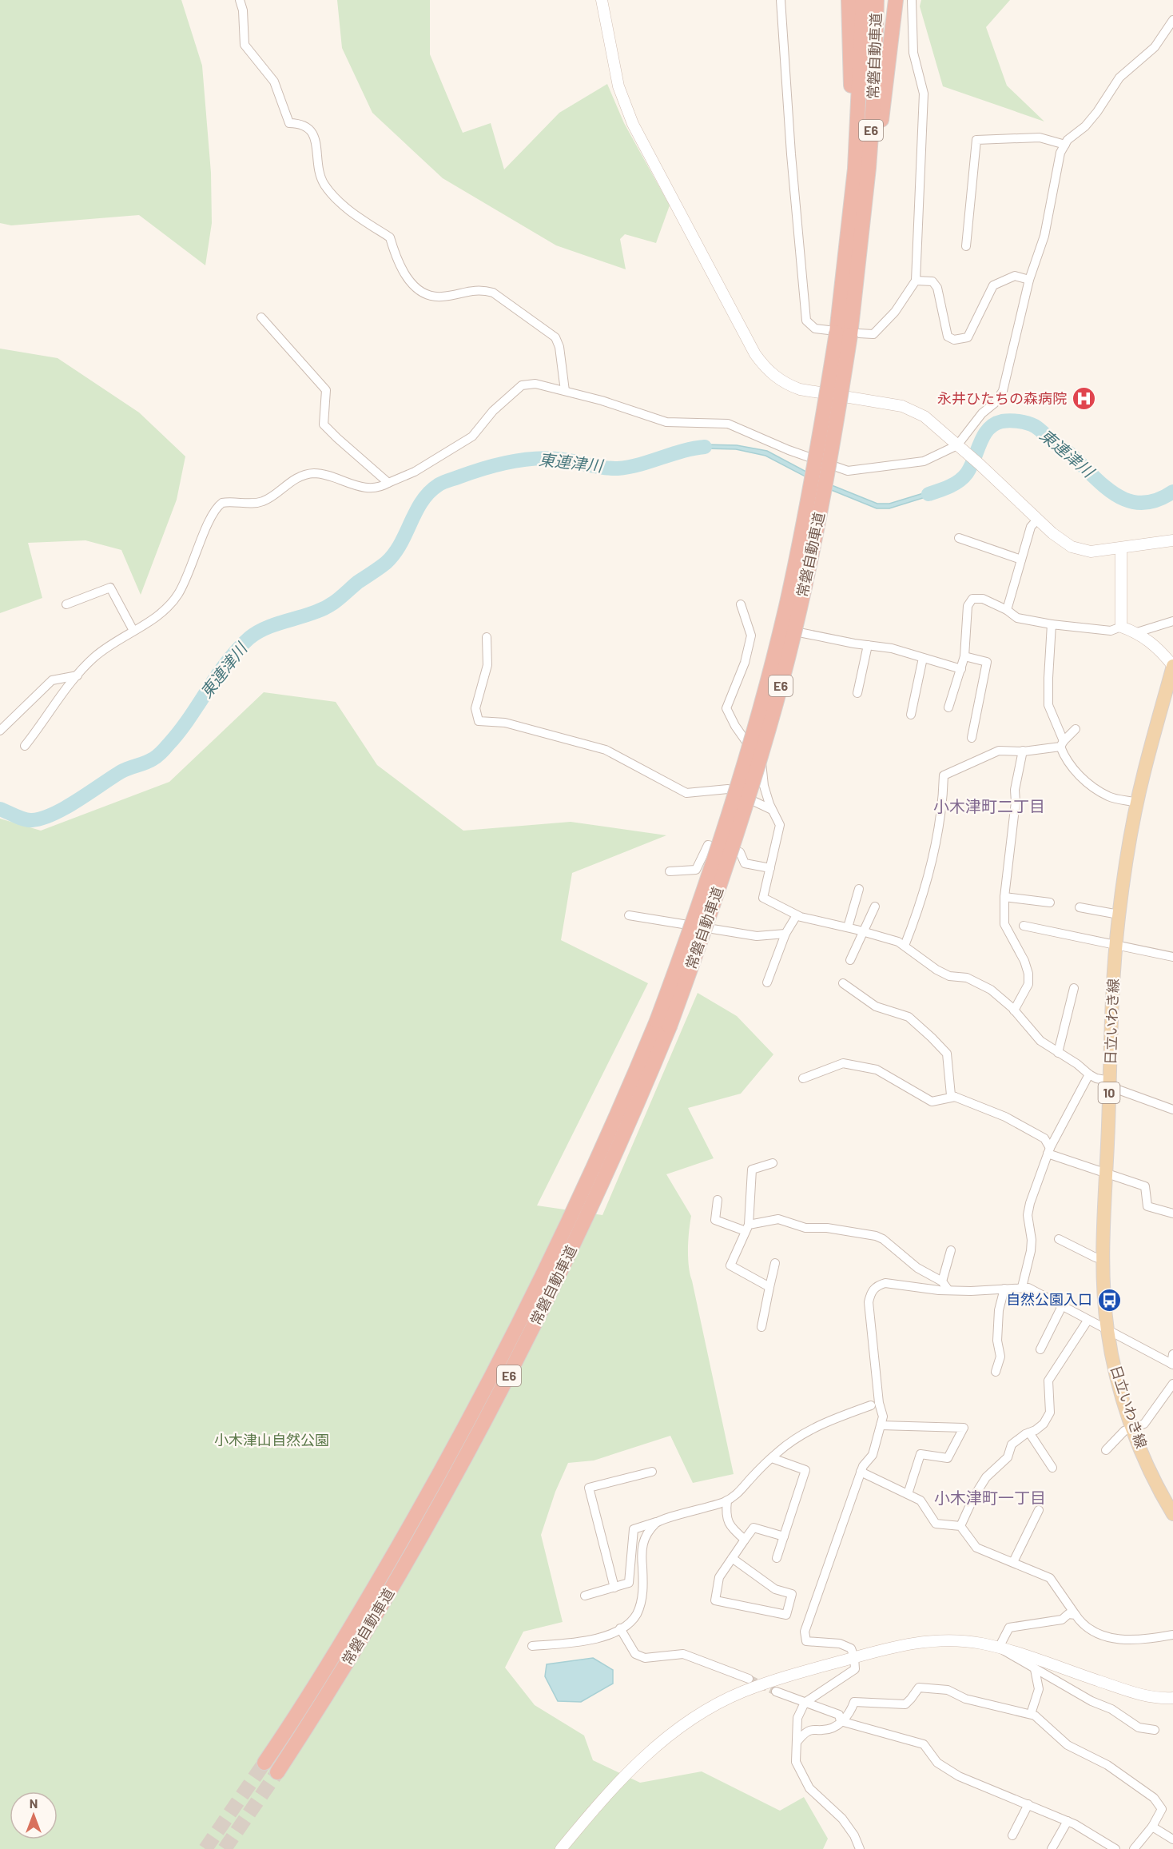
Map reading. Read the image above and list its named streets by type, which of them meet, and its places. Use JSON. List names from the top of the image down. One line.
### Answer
{"streets":{"highway":["常磐自動車道","E6"],"main road":["日立いわき線","10"]},"districts":["小木津町二丁目","小木津町一丁目"],"water":["東連津川"],"parks":["小木津山自然公園"],"places":{"hospital":["永井ひたちの森病院"],"bus stop":["自然公園入口"]},"north":"top"}
